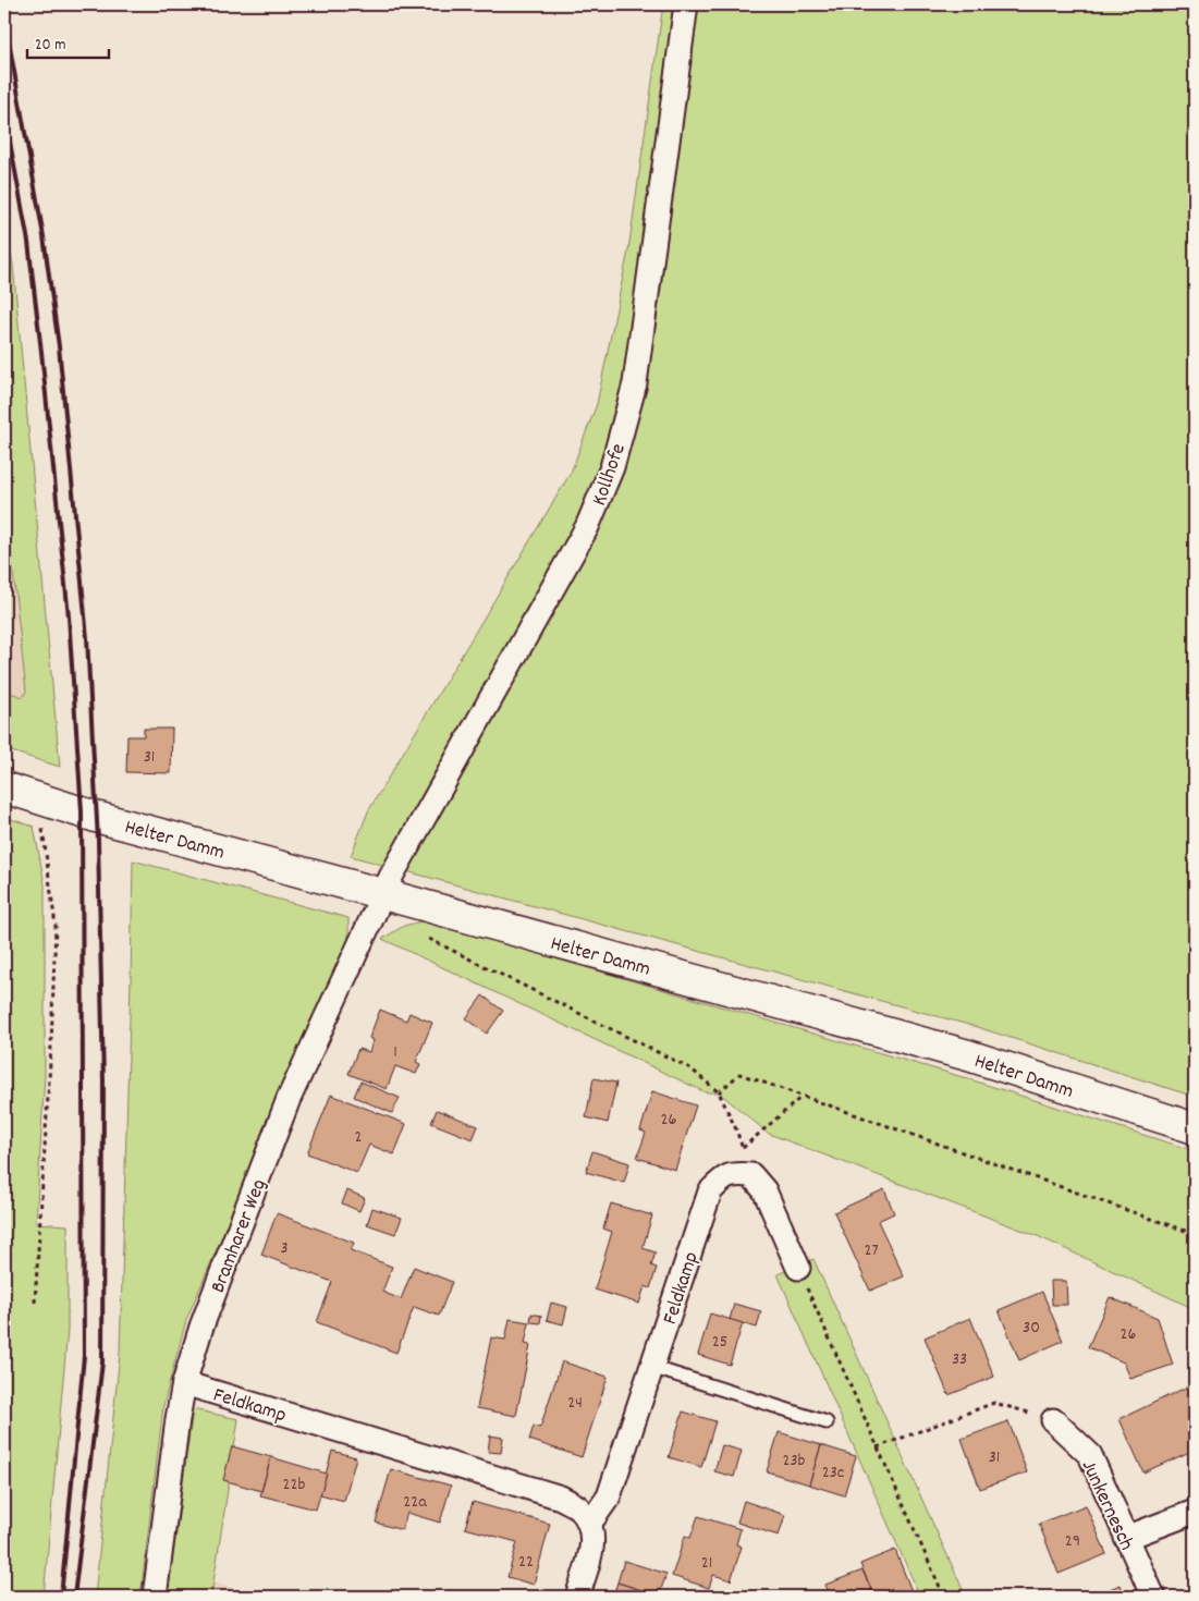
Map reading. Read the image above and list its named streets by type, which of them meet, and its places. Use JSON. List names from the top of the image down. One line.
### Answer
{"streets":{"street":["Kollhofe","Helter Damm","Bramharer Weg","Feldkamp","Junkernesch"]},"crossings":[["Kollhofe","Helter Damm"],["Kollhofe","Bramharer Weg"],["Helter Damm","Bramharer Weg"],["Bramharer Weg","Feldkamp"]],"house_numbers":["31","1","26","2","3","27","30","26","25","33","24","31","23b","23c","22b","22a","29","22","21"],"scale_bar":"20 m"}
